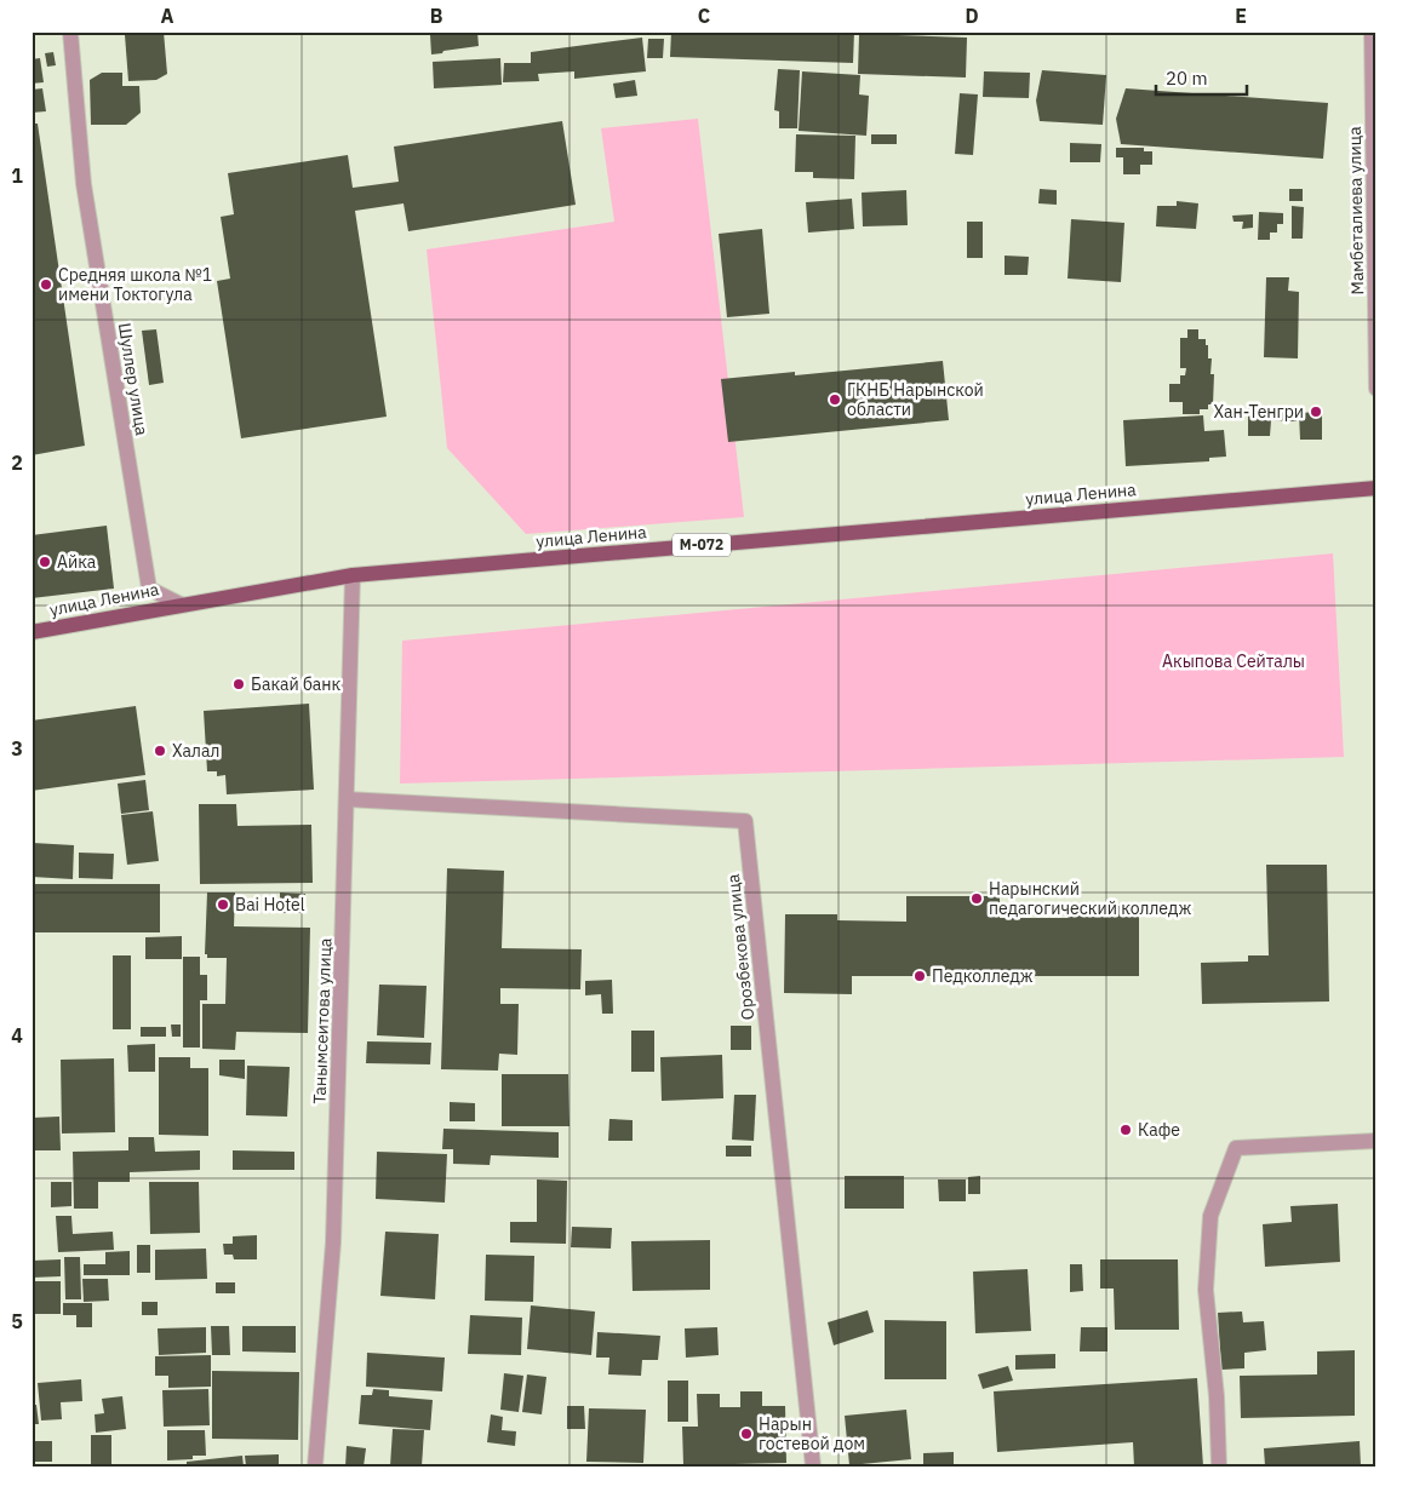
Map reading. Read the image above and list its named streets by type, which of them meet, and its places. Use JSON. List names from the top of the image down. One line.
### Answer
{"streets":{"main road":["улица Ленина","М-072"],"street":["Мамбеталиева улица","Шуллер улица","Орозбекова улица","Танымсеитова улица"]},"crossings":[["Шуллер улица","улица Ленина"],["улица Ленина","Танымсеитова улица"],["Орозбекова улица","Танымсеитова улица"]],"parks":["Акыпова Сейталы"],"places":["Средняя школа №1 имени Токтогула","ГКНБ Нарынской области","Хан-Тенгри","Айка","Бакай банк","Халал","Нарынский педагогический колледж","Bai Hotel","Педколледж","Кафе","Нарын гостевой дом"],"scale_bar":"20 m","grid":{"columns":["A","B","C","D","E"],"rows":["1","2","3","4","5"]}}
